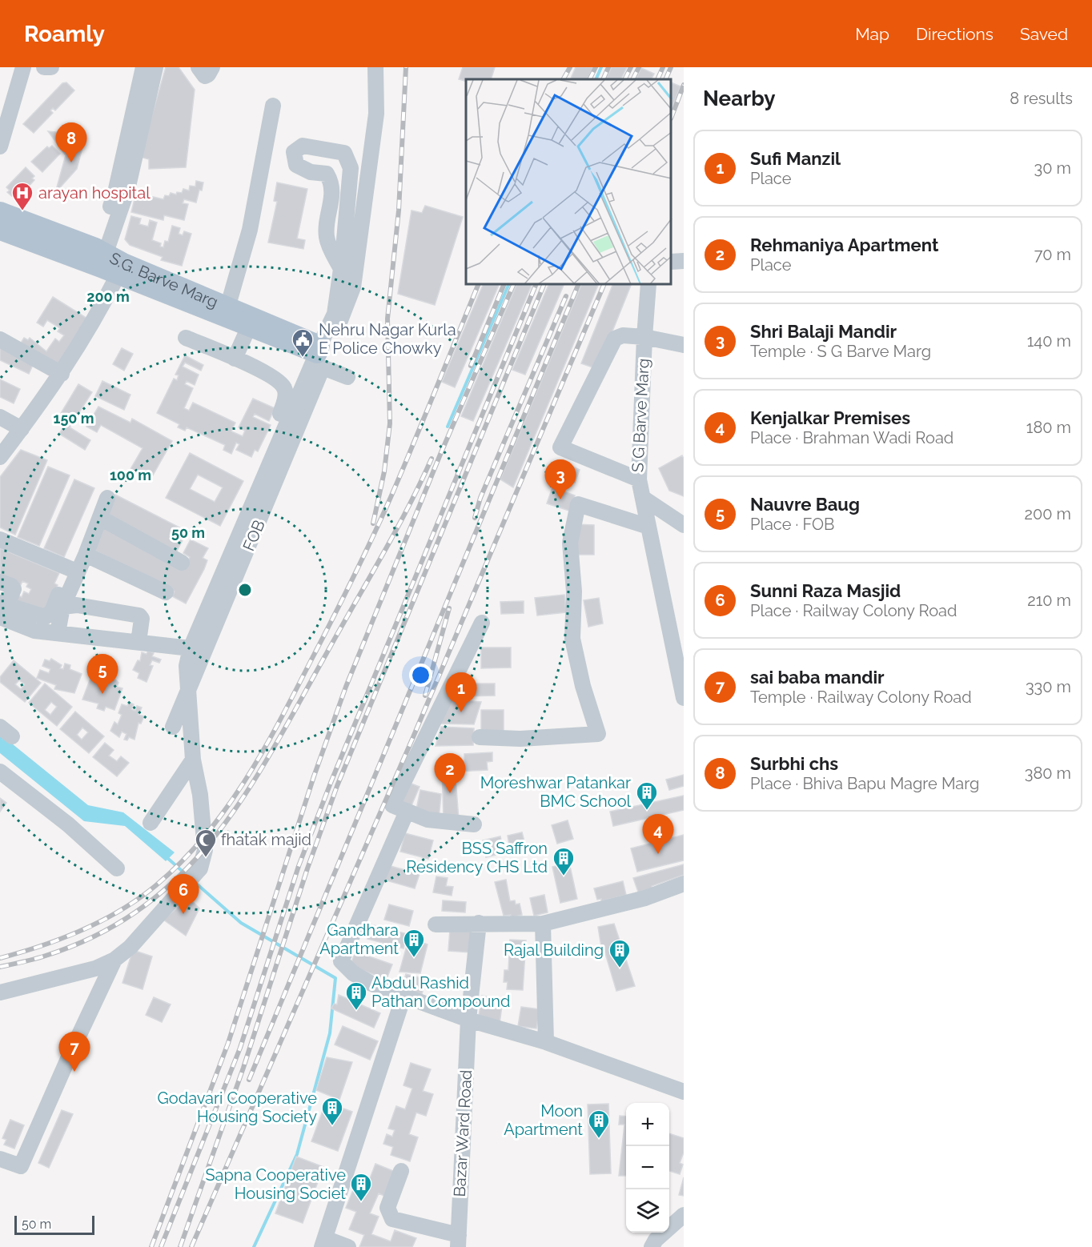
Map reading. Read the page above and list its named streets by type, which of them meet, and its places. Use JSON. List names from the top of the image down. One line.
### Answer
{"streets":{"main road":["S.G. Barve Marg"],"street":["S G Barve Marg","FOB","Bazar Ward Road"]},"places":{"hospital":["arayan hospital"],"public building":["Nehru Nagar Kurla E Police Chowky"],"building":["Moreshwar Patankar BMC School","BSS Saffron Residency CHS Ltd","Gandhara Apartment","Rajal Building","Abdul Rashid Pathan Compound","Godavari Cooperative Housing Society","Moon Apartment","Sapna Cooperative Housing Societ"],"mosque":["fhatak majid"]},"scale_bar":"50 m","page":{"header":"Roamly","nav":["Map","Directions","Saved"],"heading":["Nearby","8 results"],"pins":["8","3","5","1","2","4","6","7"],"list":[{"mark":"1","name":"Sufi Manzil","note":"Place","value":"30 m"},{"mark":"2","name":"Rehmaniya Apartment","note":"Place","value":"70 m"},{"mark":"3","name":"Shri Balaji Mandir","note":"Temple · S G Barve Marg","value":"140 m"},{"mark":"4","name":"Kenjalkar Premises","note":"Place · Brahman Wadi Road","value":"180 m"},{"mark":"5","name":"Nauvre Baug","note":"Place · FOB","value":"200 m"},{"mark":"6","name":"Sunni Raza Masjid","note":"Place · Railway Colony Road","value":"210 m"},{"mark":"7","name":"sai baba mandir","note":"Temple · Railway Colony Road","value":"330 m"},{"mark":"8","name":"Surbhi chs","note":"Place · Bhiva Bapu Magre Marg","value":"380 m"}],"map_buttons":["+","−"],"scale":"50 m"},"rings":["200 m","150 m","100 m","50 m"]}
